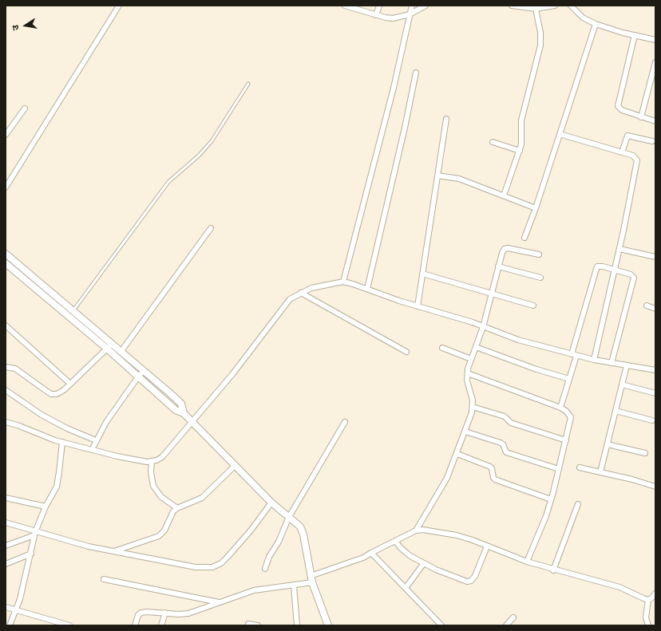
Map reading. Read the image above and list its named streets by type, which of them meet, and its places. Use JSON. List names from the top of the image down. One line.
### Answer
{"north":"left"}
